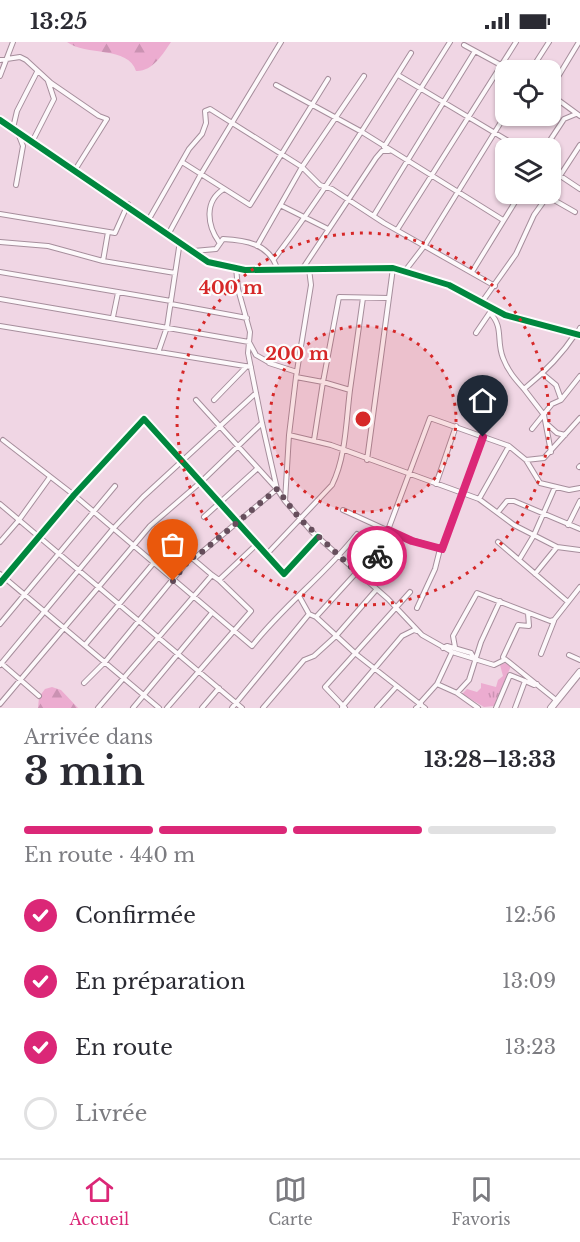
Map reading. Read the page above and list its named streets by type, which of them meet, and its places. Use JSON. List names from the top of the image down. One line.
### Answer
{"page":{"status":"13:25","heading":["3 min","Arrivée dans","13:28–13:33"],"bar":"En route · 440 m","list":[["Confirmée","12:56"],["En préparation","13:09"],["En route","13:23"],"Livrée"],"tabs":["Accueil","Carte","Favoris"]},"rings":["400 m","200 m"]}
